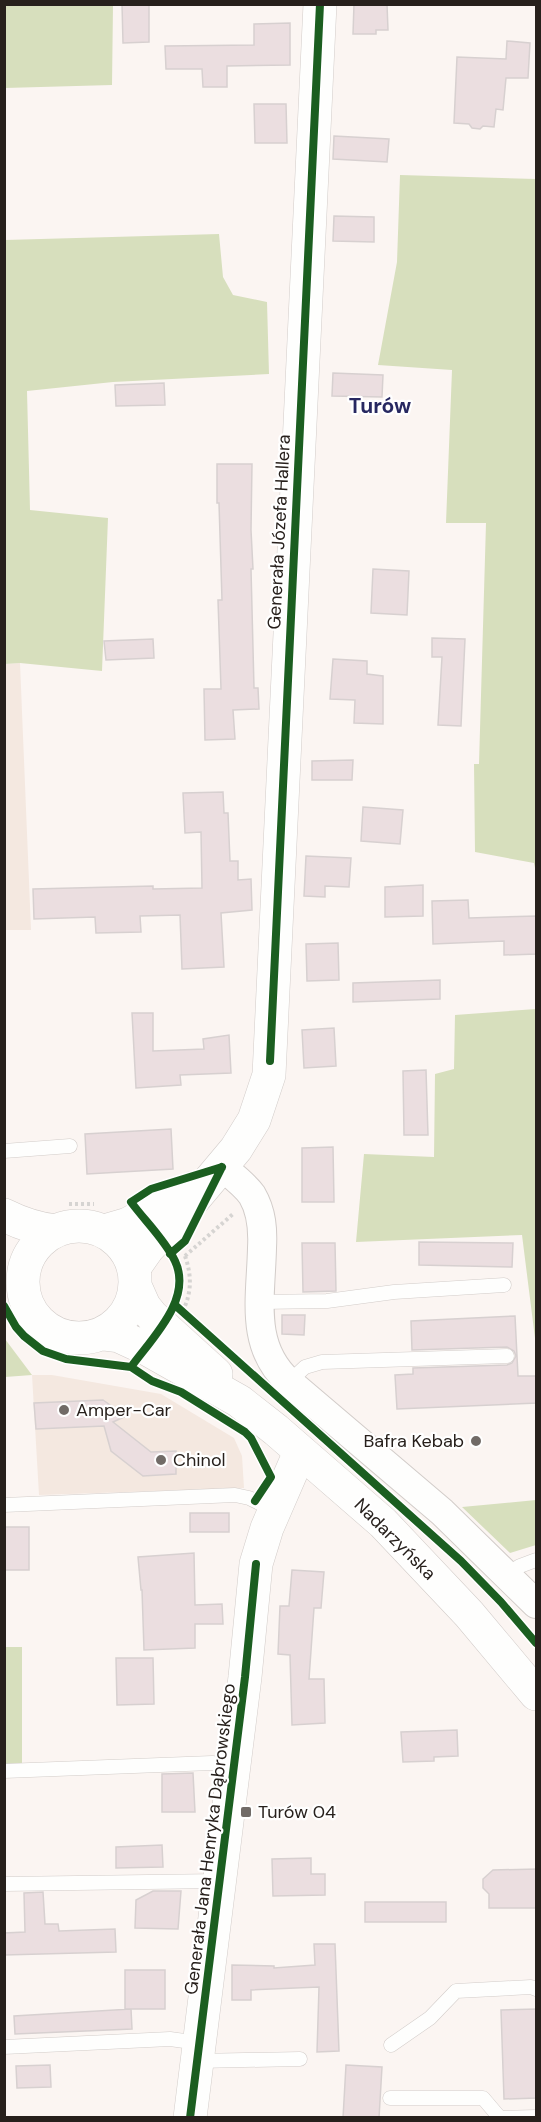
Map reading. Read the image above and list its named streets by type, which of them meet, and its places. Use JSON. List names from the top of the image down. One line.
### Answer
{"streets":{"street":["Generała Józefa Hallera","Nadarzyńska","Generała Jana Henryka Dąbrowskiego"]},"crossings":[["Generała Józefa Hallera","Nadarzyńska"],["Nadarzyńska","Generała Jana Henryka Dąbrowskiego"]],"districts":["Turów"],"places":{"other":["Amper-Car","Bafra Kebab","Chinol"],"transit":["Turów 04"]}}
